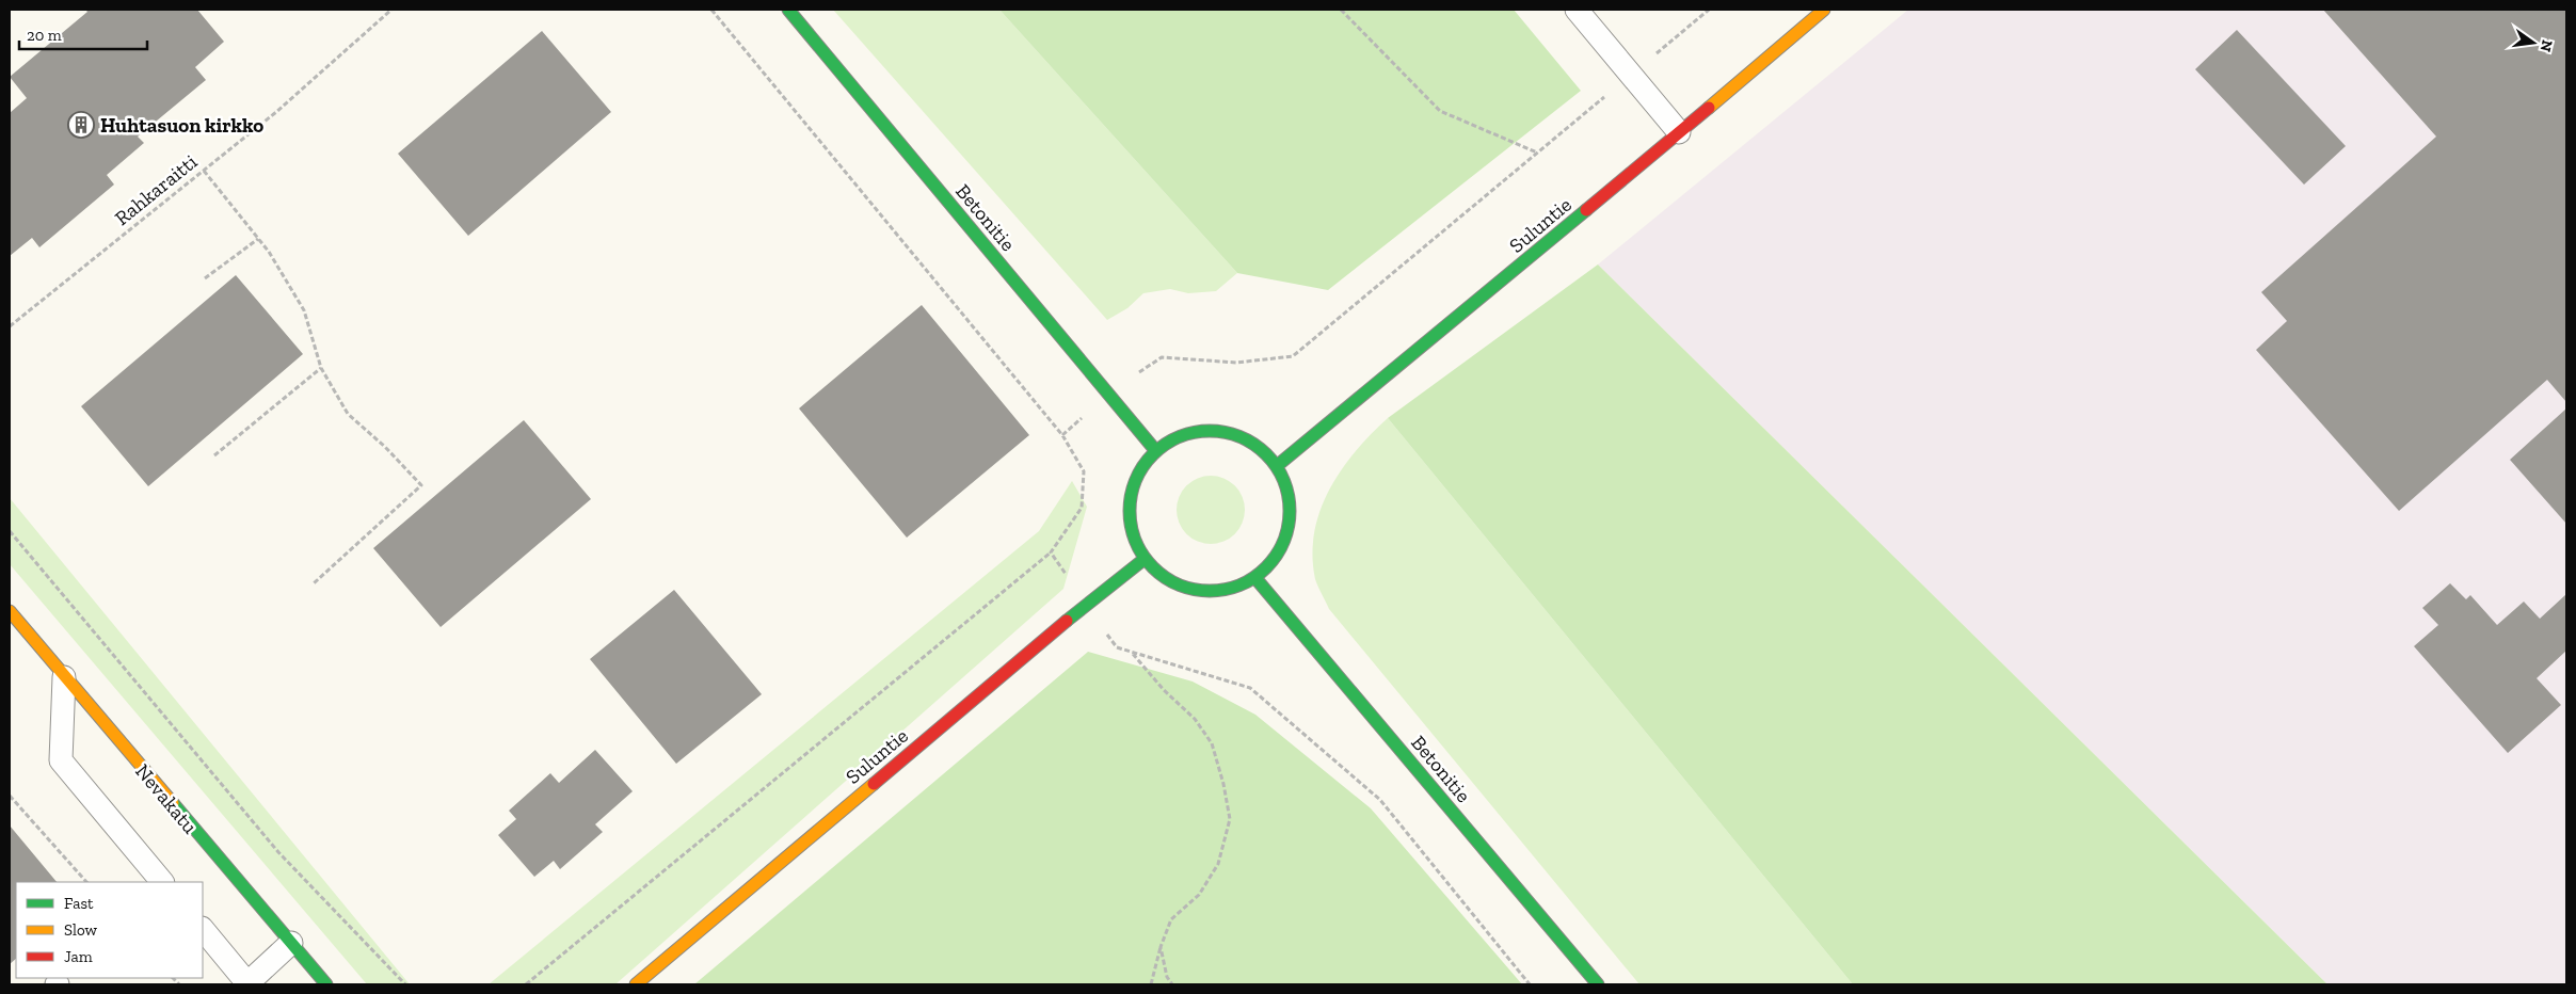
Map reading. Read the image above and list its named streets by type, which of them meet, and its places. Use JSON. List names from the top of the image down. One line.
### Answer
{"streets":{"street":["Betonitie","Suluntie","Nevakatu"],"path":["Rahkaraitti"]},"crossings":[["Betonitie","Suluntie"]],"places":{"building":["Huhtasuon kirkko"]},"legend":["Fast","Slow","Jam"],"scale_bar":"20 m","north":"right"}
